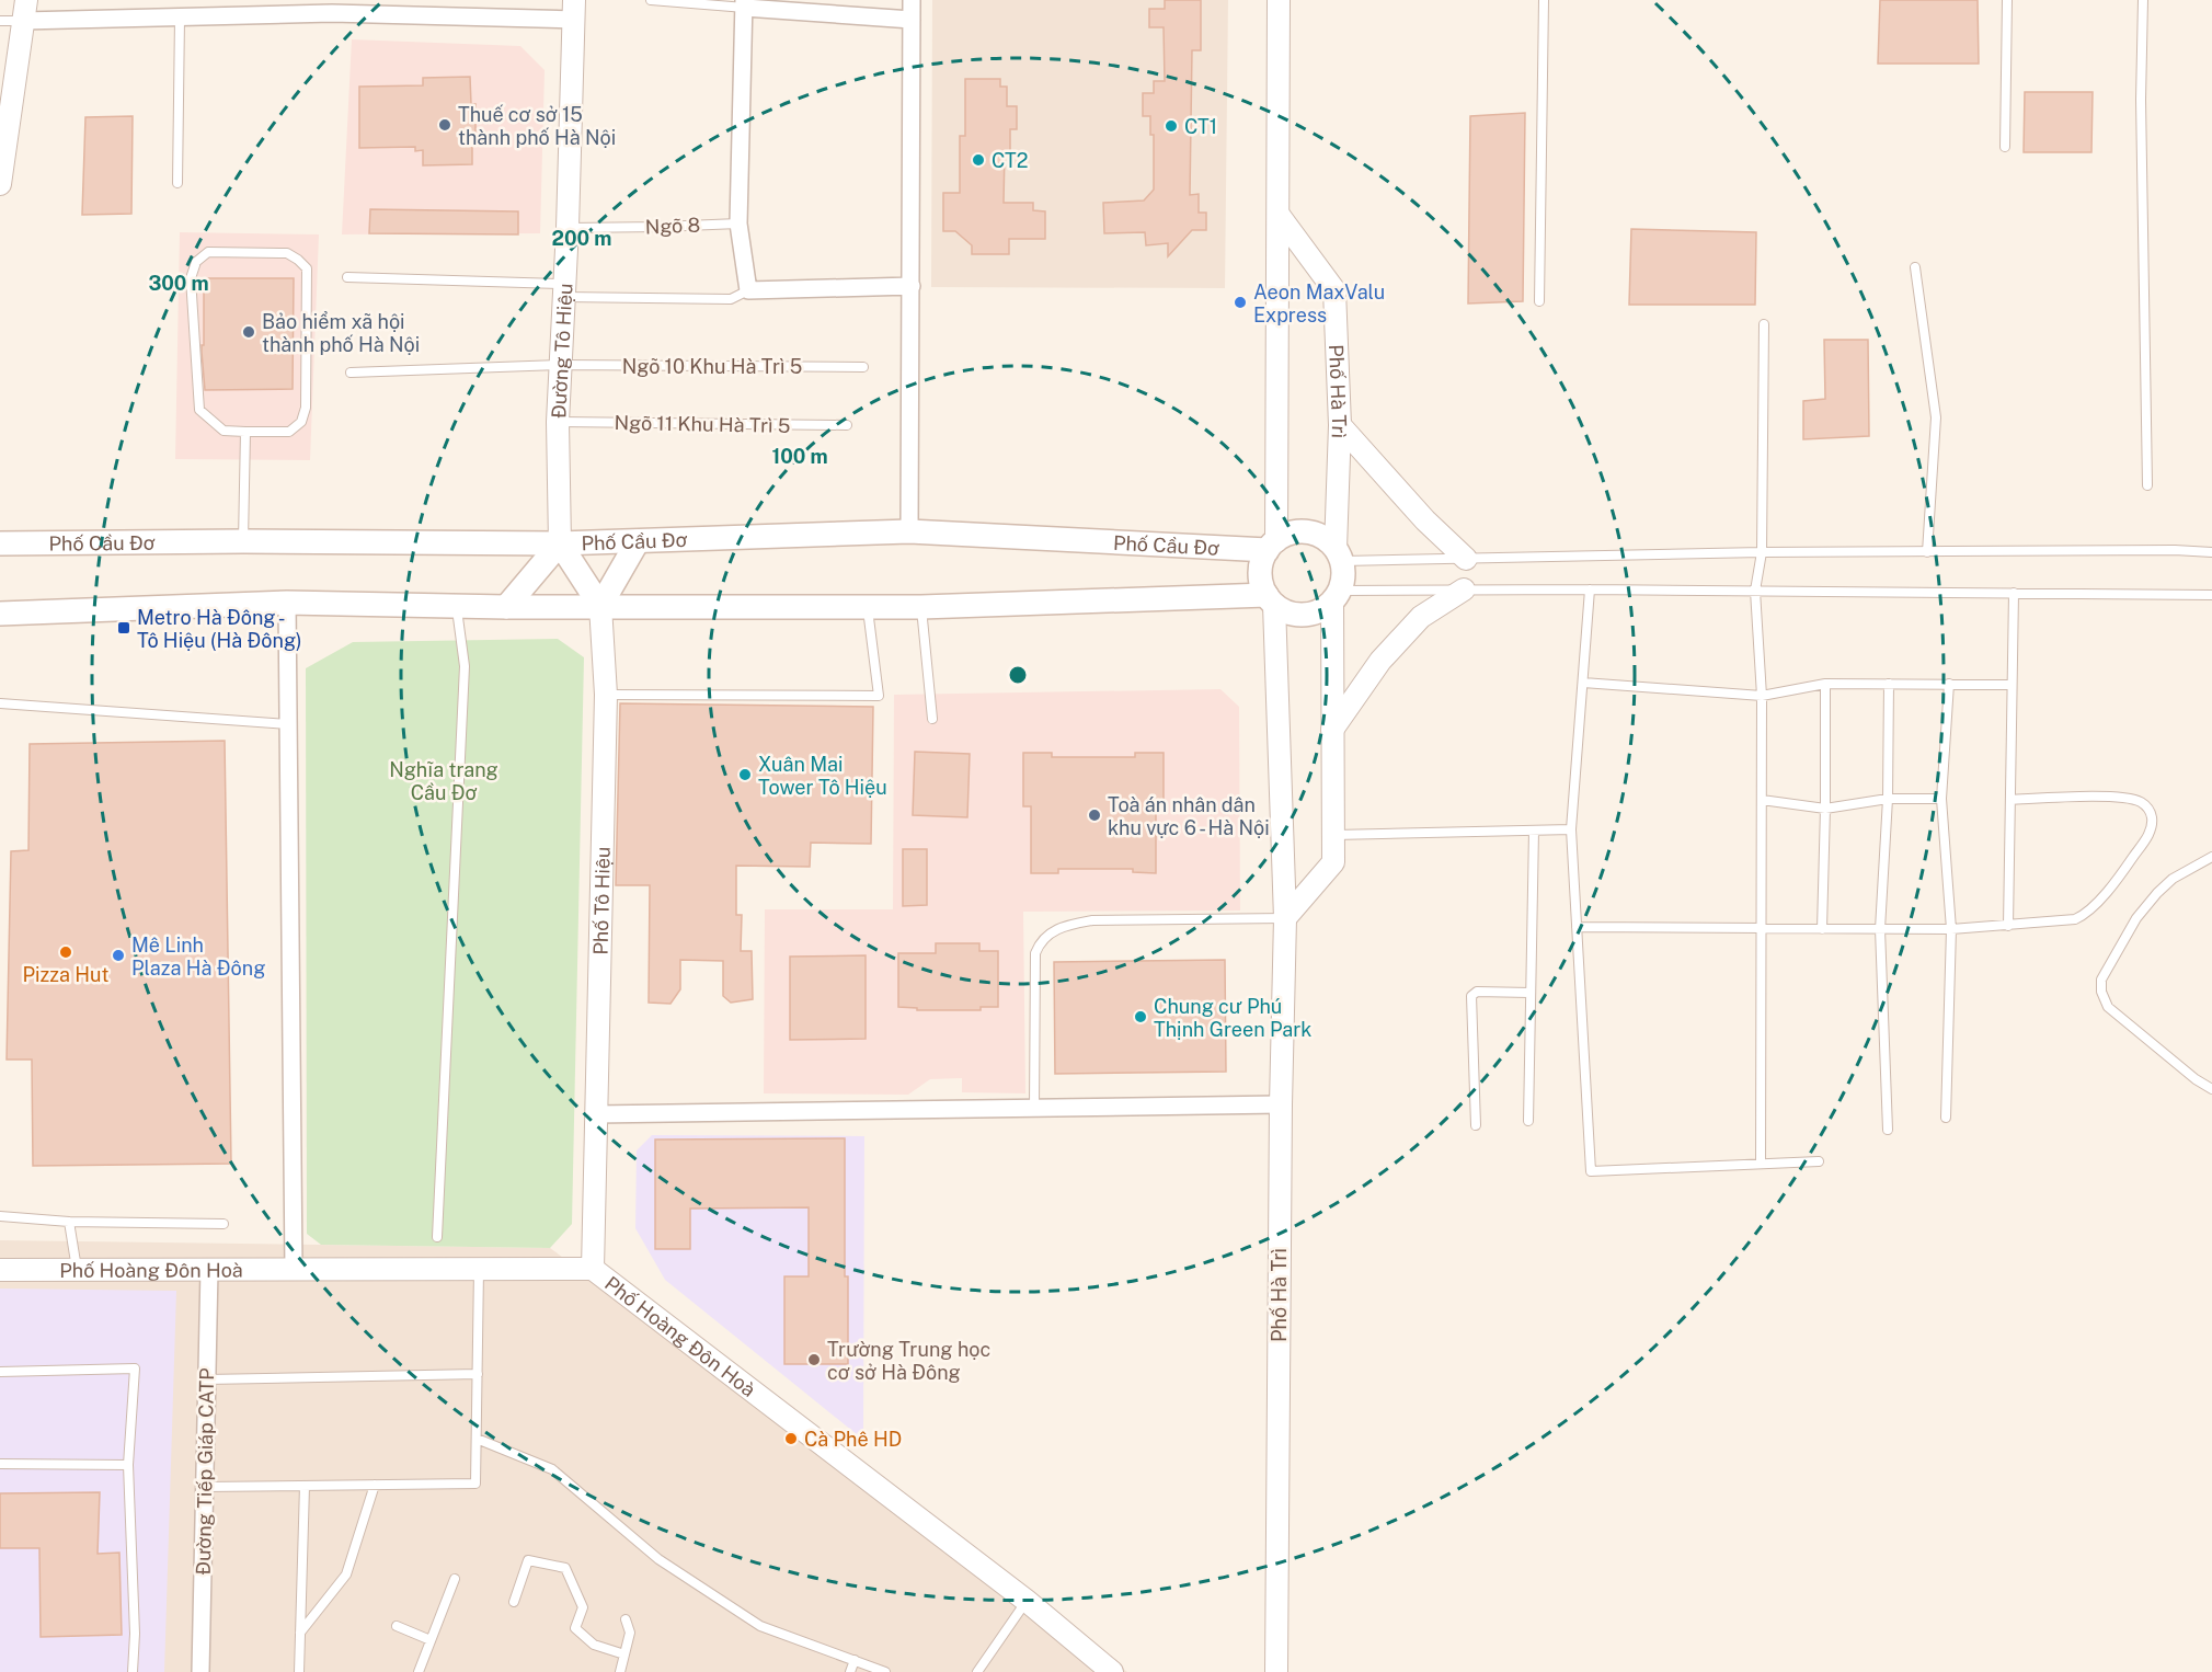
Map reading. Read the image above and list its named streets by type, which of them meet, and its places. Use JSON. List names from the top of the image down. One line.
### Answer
{"streets":{"main road":["Phố Cầu Đơ","Phố Tô Hiệu"],"street":["Đường Tô Hiệu","Phố Hà Trì","Phố Hoàng Đôn Hoà","Đường Tiếp Giáp CATP"],"lane":["Ngõ 8","Ngõ 10 Khu Hà Trì 5","Ngõ 11 Khu Hà Trì 5"]},"crossings":[["Ngõ 8","Đường Tô Hiệu"],["Đường Tô Hiệu","Ngõ 10 Khu Hà Trì 5"],["Đường Tô Hiệu","Ngõ 11 Khu Hà Trì 5"],["Đường Tô Hiệu","Phố Cầu Đơ"],["Đường Tô Hiệu","Phố Tô Hiệu"],["Phố Hà Trì","Phố Cầu Đơ"],["Phố Cầu Đơ","Phố Tô Hiệu"],["Phố Tô Hiệu","Phố Hoàng Đôn Hoà"],["Phố Hoàng Đôn Hoà","Đường Tiếp Giáp CATP"]],"parks":["Nghĩa trang Cầu Đơ"],"places":{"other":["Thuế cơ sở 15 thành phố Hà Nội","CT1","CT2","Aeon MaxValu Express","Bảo hiểm xã hội thành phố Hà Nội","Xuân Mai Tower Tô Hiệu","Toà án nhân dân khu vực 6 - Hà Nội","Pizza Hut","Mê Linh Plaza Hà Đông","Chung cư Phú Thịnh Green Park","Trường Trung học cơ sở Hà Đông","Cà Phê HD"],"transit":["Metro Hà Đông - Tô Hiệu (Hà Đông)"]},"rings":["200 m","300 m","100 m"]}
